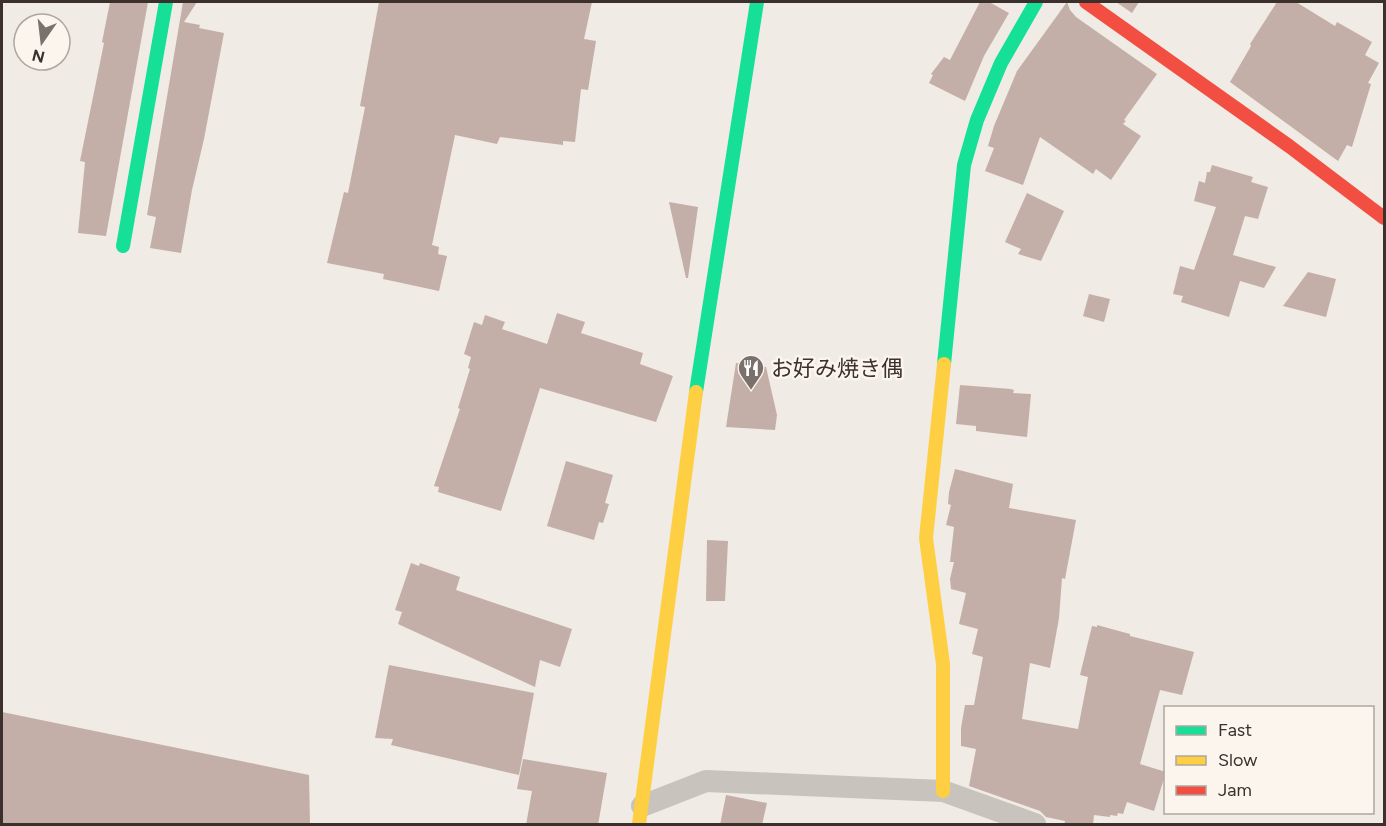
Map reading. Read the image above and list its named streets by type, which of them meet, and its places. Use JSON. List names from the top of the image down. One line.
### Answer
{"places":{"restaurant":["お好み焼き偶"]},"legend":["Fast","Slow","Jam"],"north":"bottom"}
